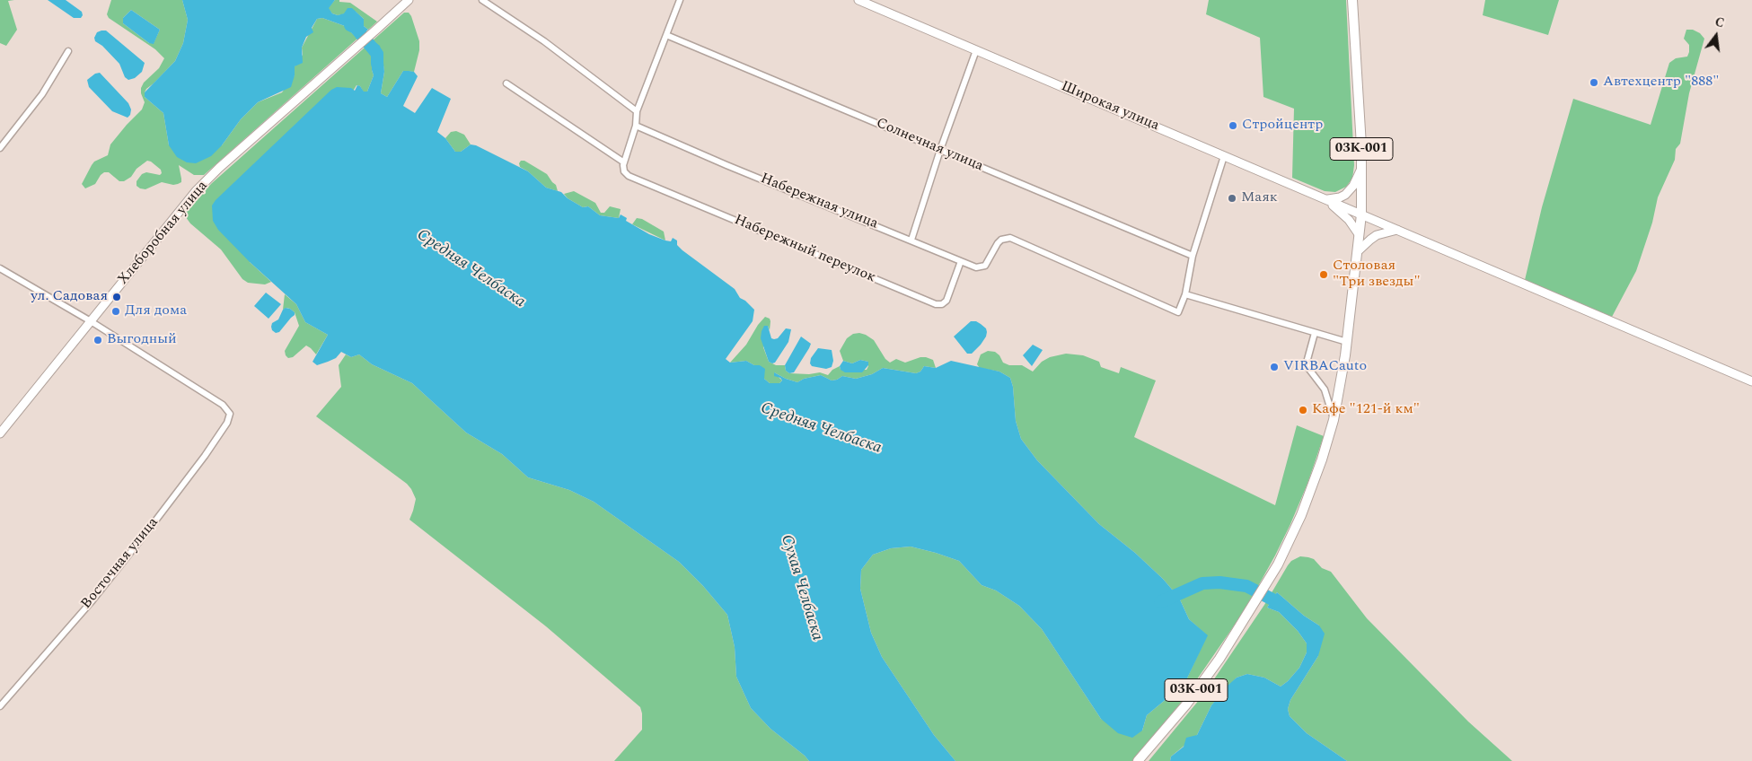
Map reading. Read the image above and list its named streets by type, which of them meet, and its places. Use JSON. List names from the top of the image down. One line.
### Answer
{"streets":{"main road":["03К-001"],"street":["Широкая улица","Солнечная улица","Набережная улица","Хлеборобная улица","Набережный переулок","Восточная улица"]},"crossings":[["Широкая улица","03К-001"],["Набережная улица","Набережный переулок"],["Хлеборобная улица","Восточная улица"]],"water":["Средняя Челбаска","Сухая Челбаска"],"places":["Автехцентр \"888\"","Стройцентр","Маяк","Столовая \"Три звезды\"","ул. Садовая","Для дома","Выгодный","VIRBACauto","Кафе \"121-й км\""],"north":"top"}
